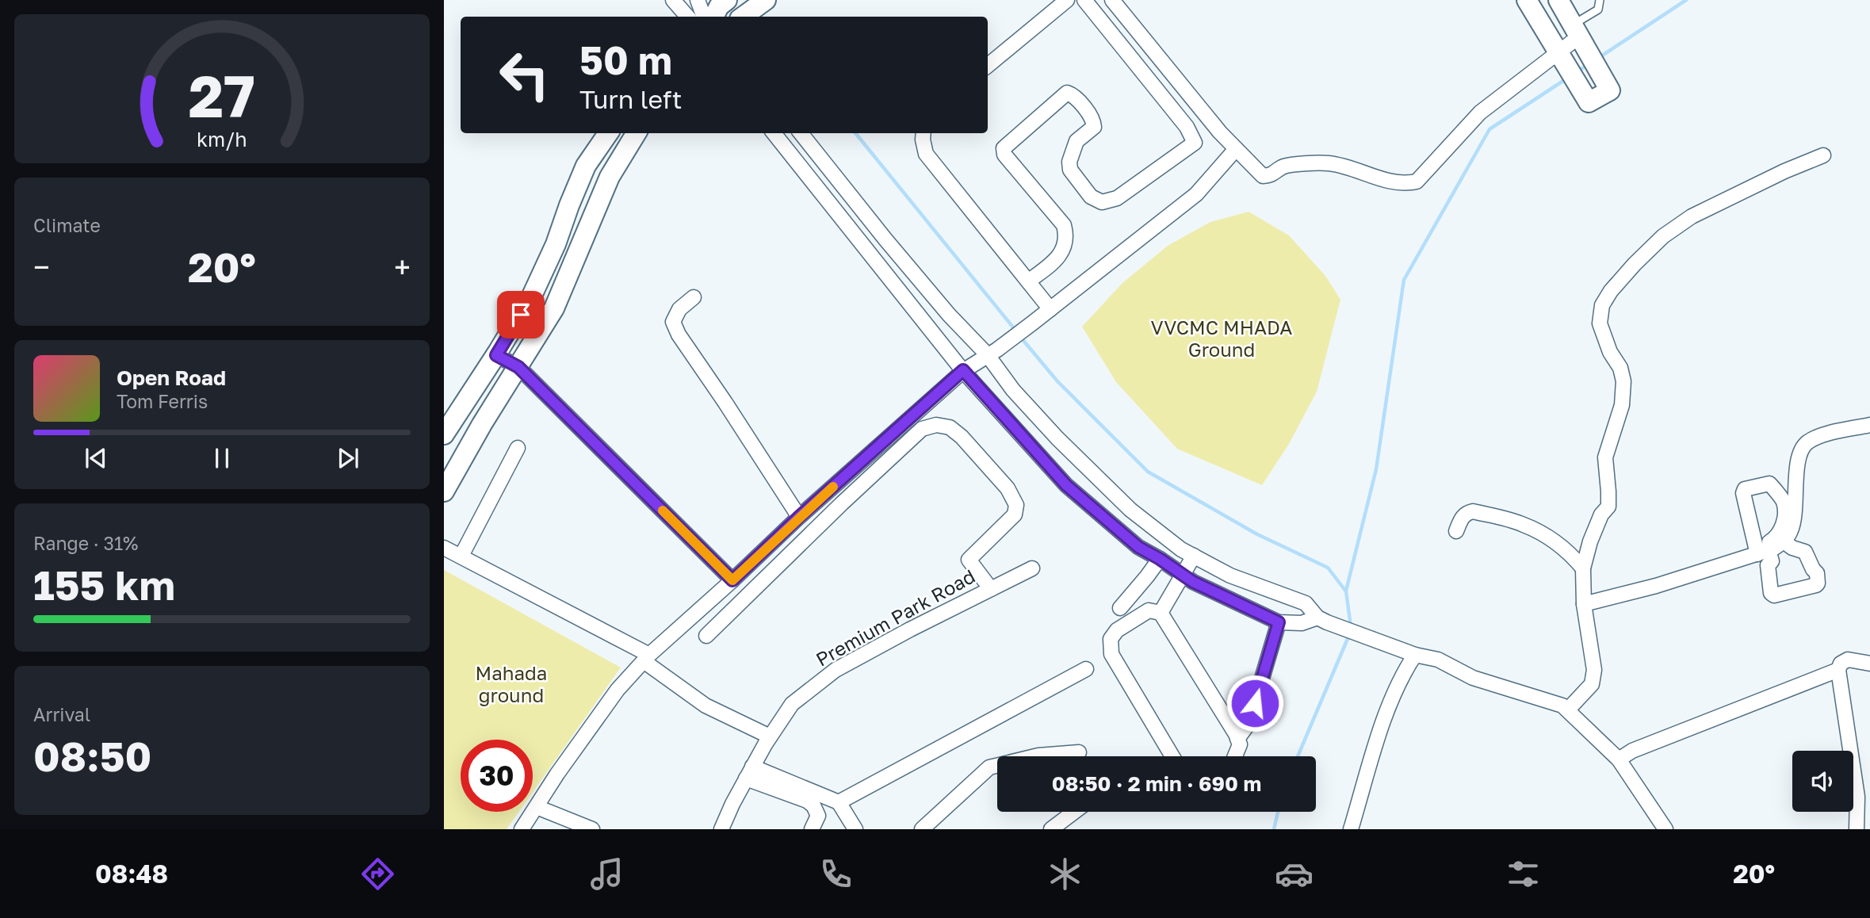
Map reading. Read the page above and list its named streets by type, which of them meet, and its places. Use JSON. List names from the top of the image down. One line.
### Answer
{"streets":{"street":["Premium Park Road"]},"parks":["VVCMC MHADA Ground","Mahada ground"],"page":{"turn":["50 m","Turn left"],"tile":["Climate",["Range · 31%","155 km"],["Arrival","08:50"]],"heat":["−","20°","+"],"song":["Open Road","Tom Ferris"],"limit":"30","trip":"08:50 · 2 min · 690 m","tabs":["08:48","20°"],"gauge":["27","km/h"]}}
